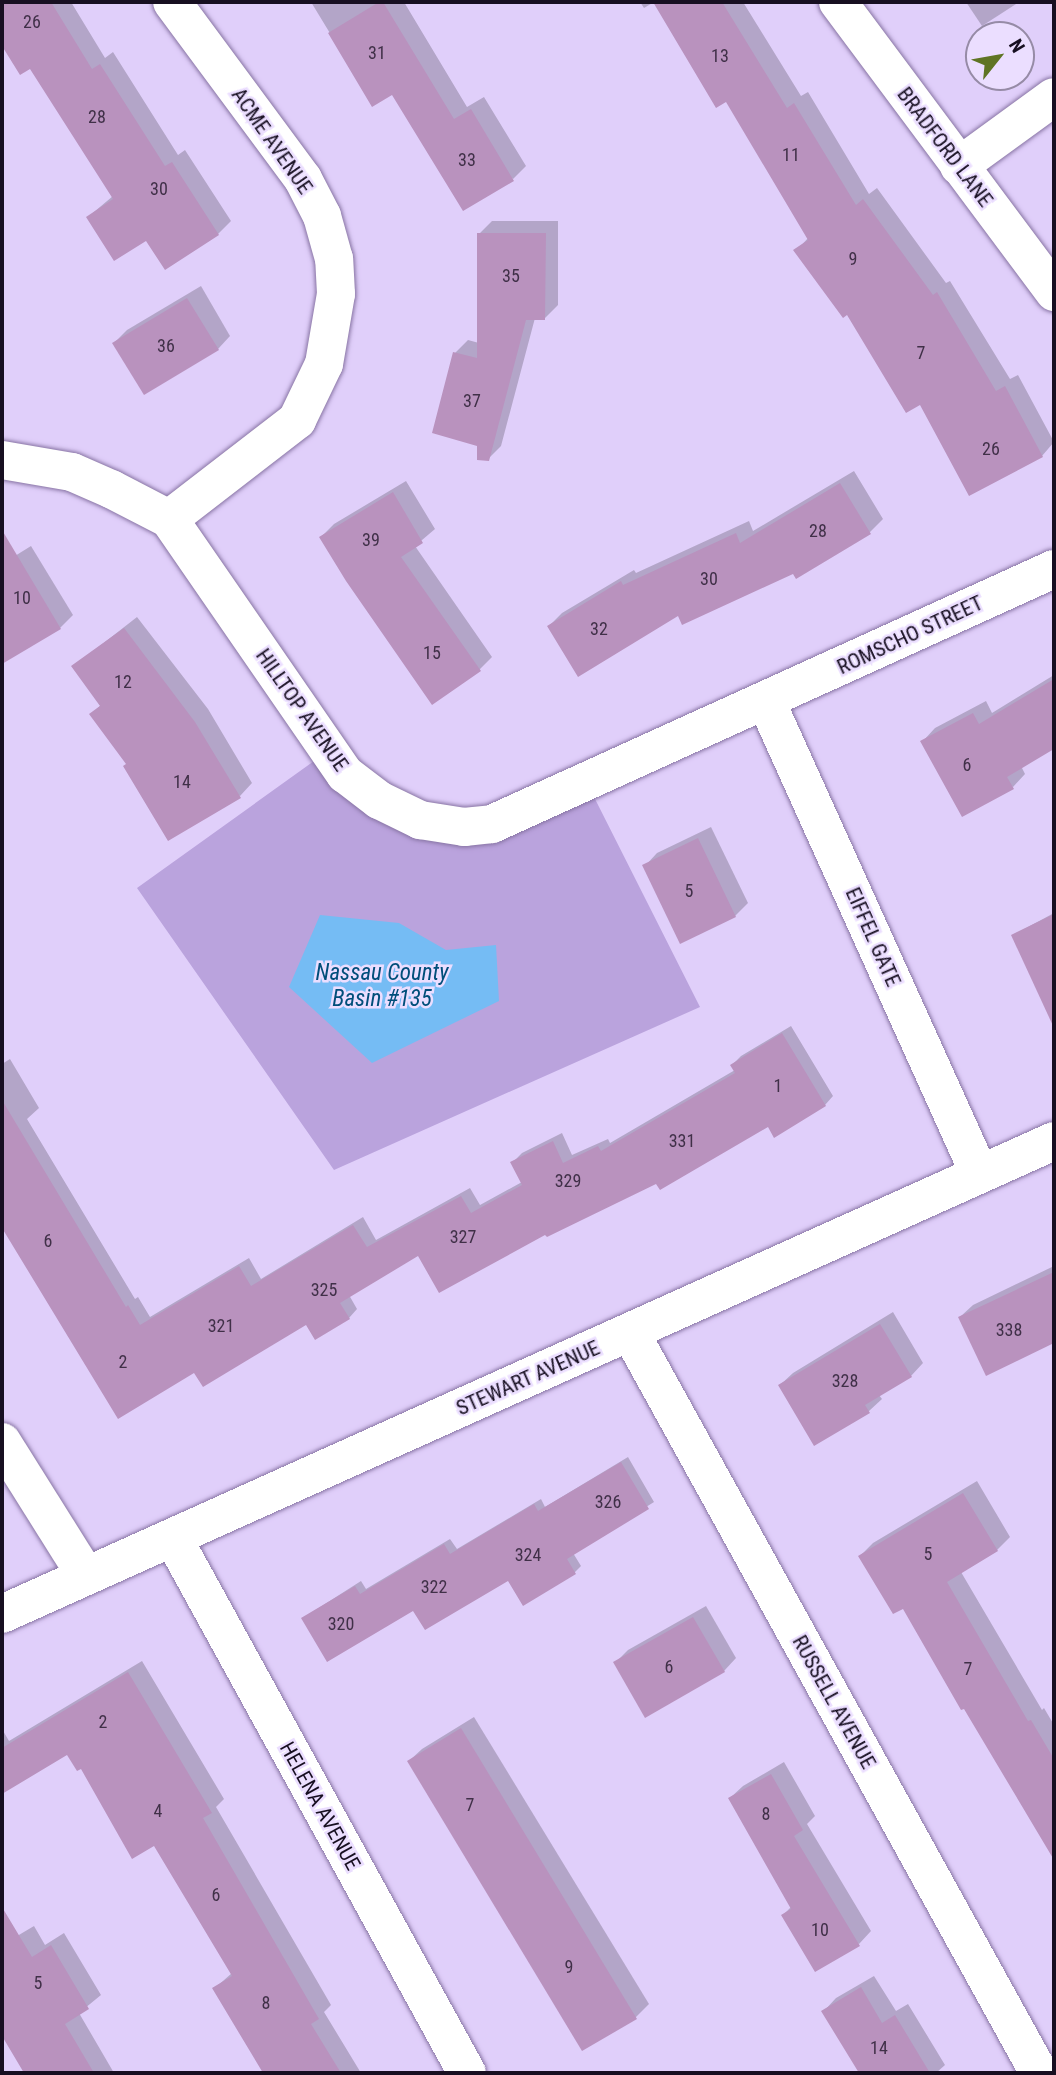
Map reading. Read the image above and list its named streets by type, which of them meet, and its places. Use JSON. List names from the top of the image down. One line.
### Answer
{"streets":{"street":["ACME AVENUE","BRADFORD LANE","ROMSCHO STREET","HILLTOP AVENUE","EIFFEL GATE","STEWART AVENUE","RUSSELL AVENUE","HELENA AVENUE"]},"crossings":[["ACME AVENUE","HILLTOP AVENUE"],["ROMSCHO STREET","HILLTOP AVENUE"],["ROMSCHO STREET","EIFFEL GATE"],["HILLTOP AVENUE","EIFFEL GATE"],["EIFFEL GATE","STEWART AVENUE"],["STEWART AVENUE","RUSSELL AVENUE"],["STEWART AVENUE","HELENA AVENUE"]],"water":["Nassau County Basin #135"],"house_numbers":["26","31","13","28","11","33","30","9","35","36","7","37","26","28","39","30","10","32","15","12","6","14","5","1","331","329","327","6","325","321","338","2","328","326","5","324","322","320","6","7","2","7","4","8","6","10","9","5","8","14"],"north":"top right"}
